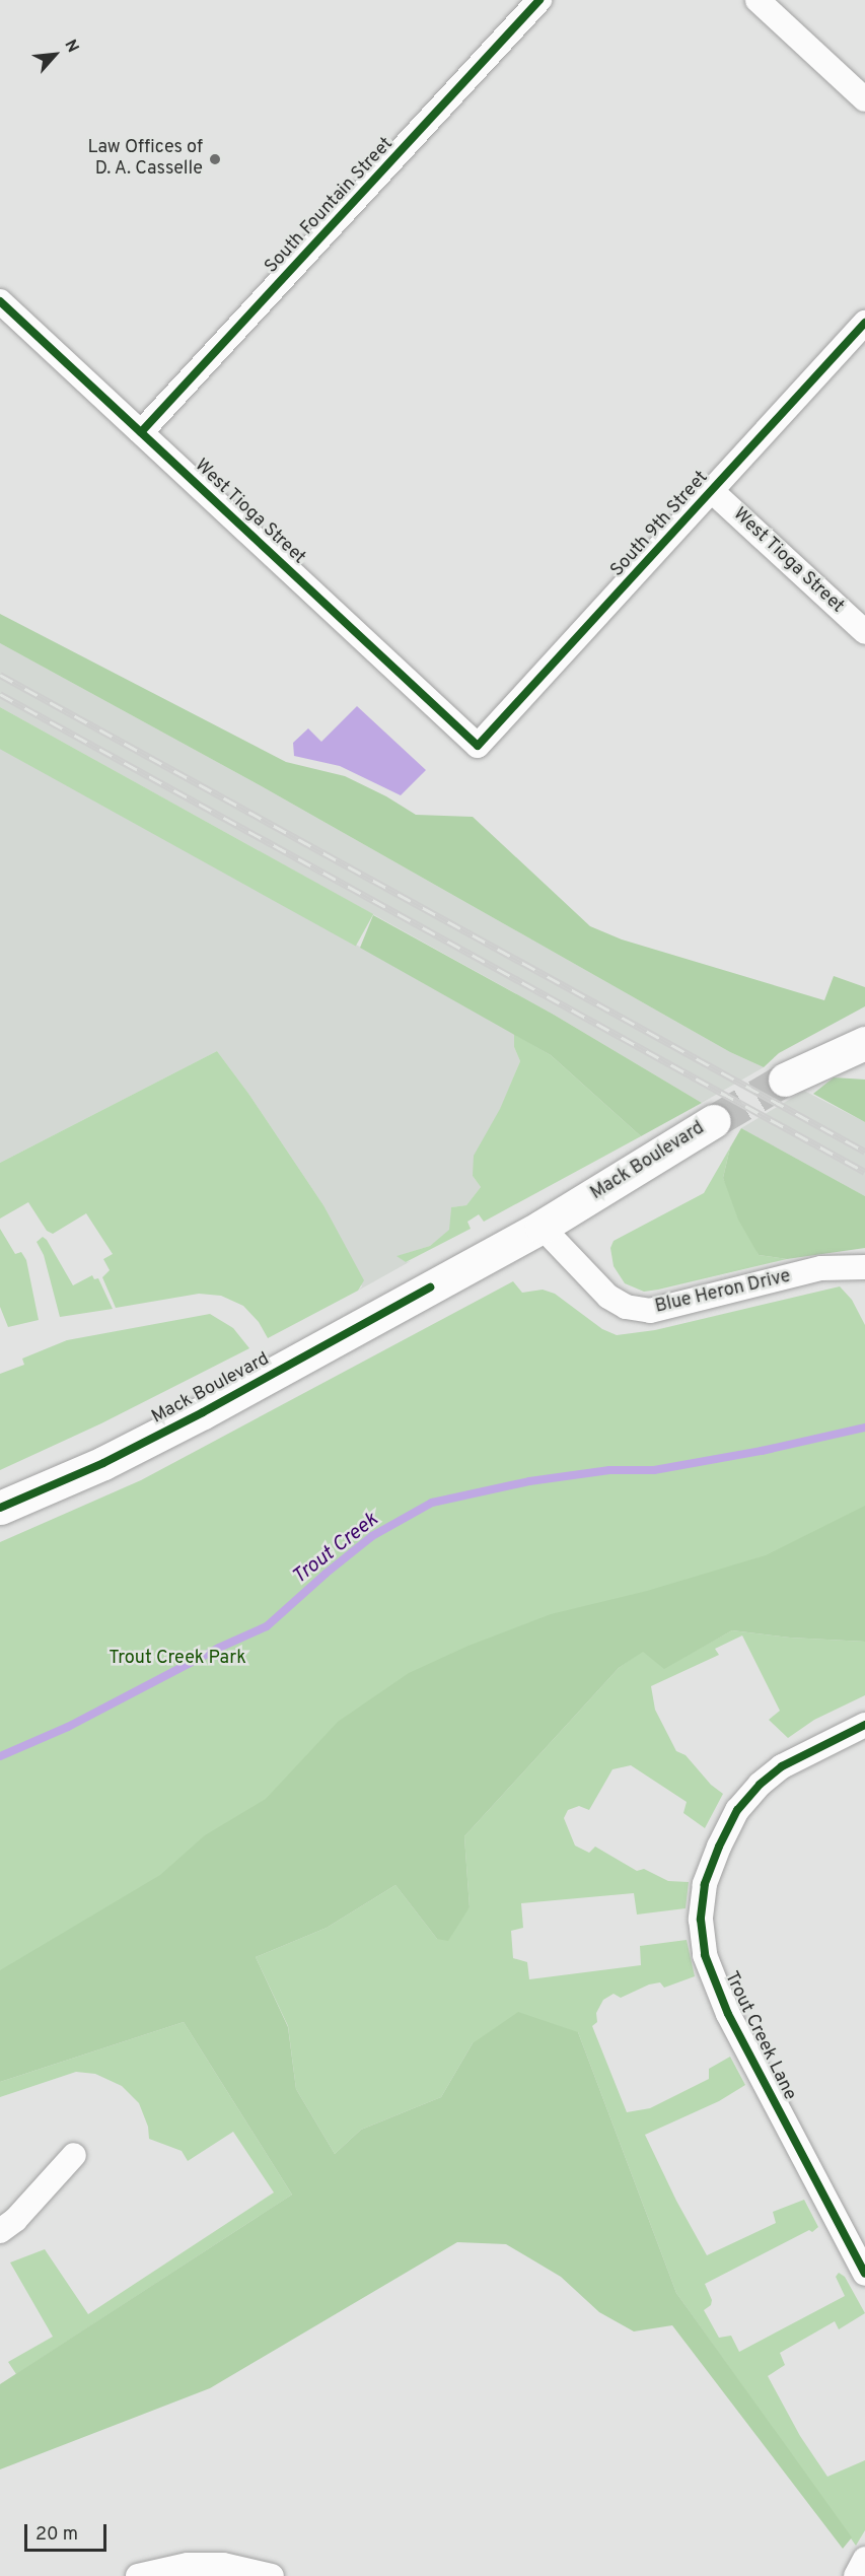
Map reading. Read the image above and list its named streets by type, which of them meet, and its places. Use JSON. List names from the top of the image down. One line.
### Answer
{"streets":{"main road":["Mack Boulevard"],"street":["South Fountain Street","West Tioga Street","South 9th Street","Blue Heron Drive","Trout Creek Lane"]},"crossings":[["South Fountain Street","West Tioga Street"],["West Tioga Street","South 9th Street"],["Mack Boulevard","Blue Heron Drive"]],"water":["Trout Creek"],"parks":["Trout Creek Park"],"places":["Law Offices of D. A. Casselle"],"scale_bar":"20 m","north":"top right"}
